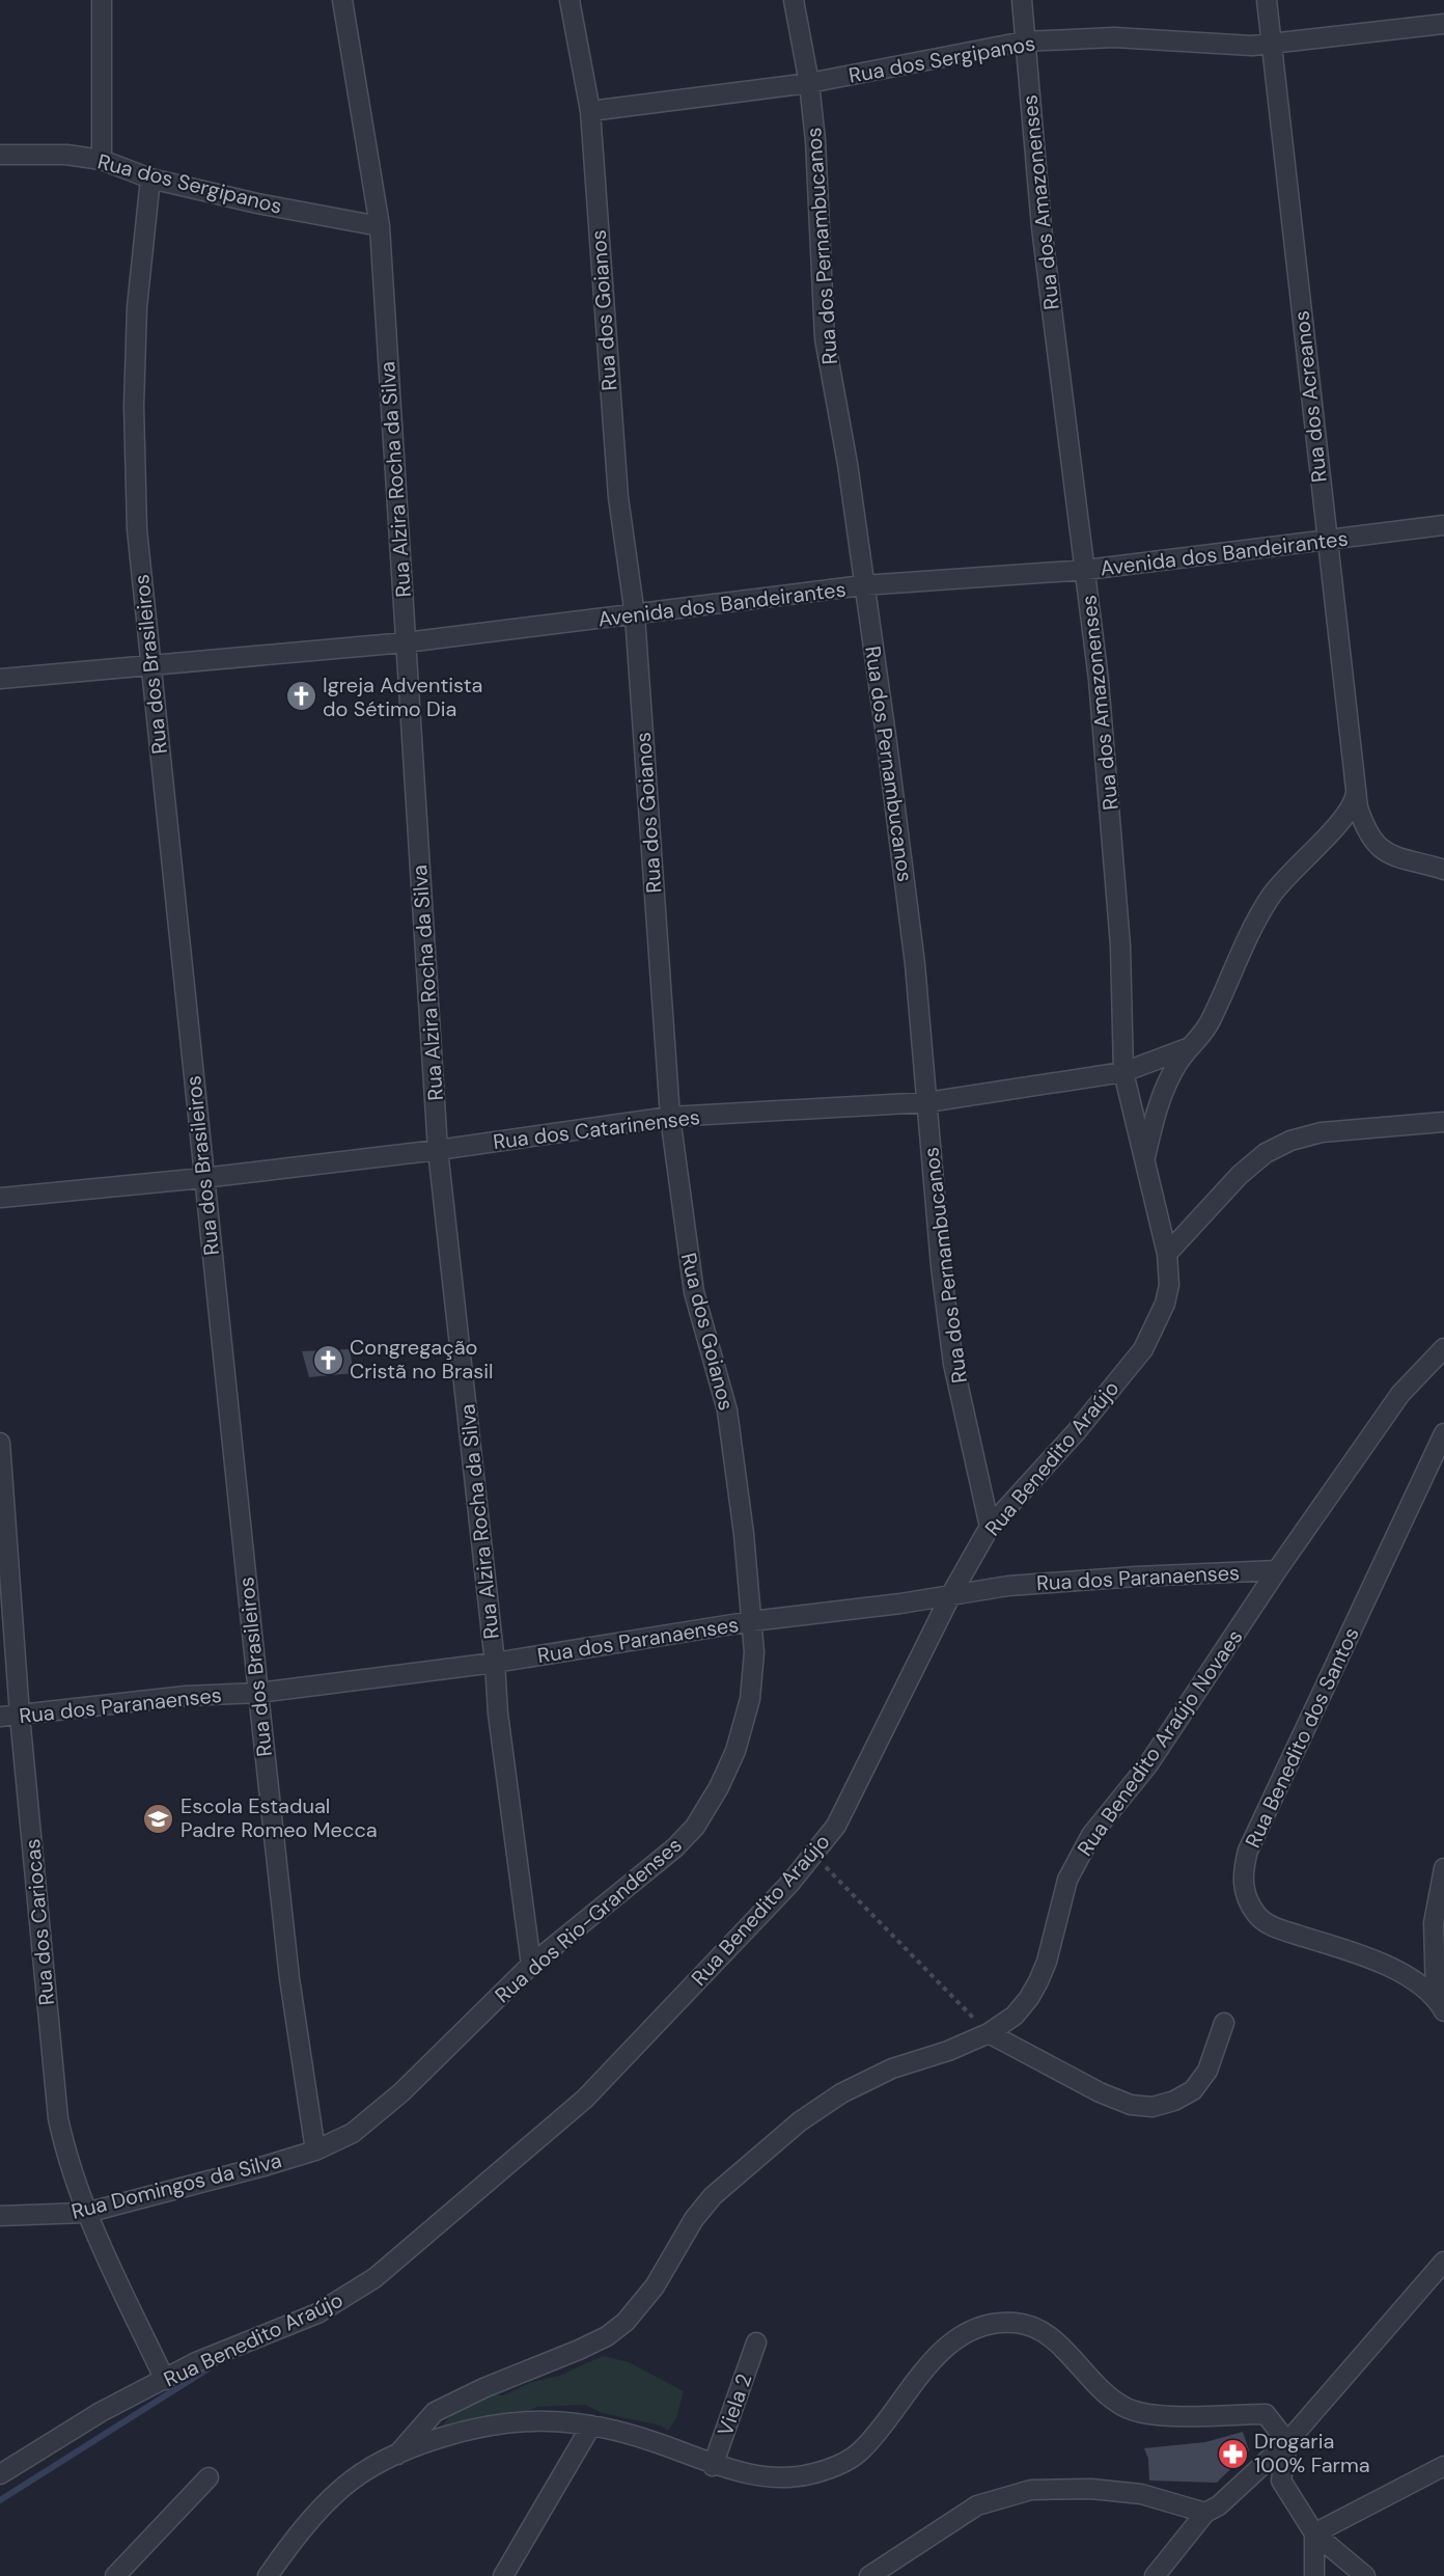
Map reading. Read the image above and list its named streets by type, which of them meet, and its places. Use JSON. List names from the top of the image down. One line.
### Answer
{"streets":{"street":["Rua dos Sergipanos","Rua dos Amazonenses","Rua dos Pernambucanos","Rua dos Goianos","Rua dos Acreanos","Rua Alzira Rocha da Silva","Avenida dos Bandeirantes","Rua dos Brasileiros","Rua dos Catarinenses","Rua Benedito Araújo","Rua dos Paranaenses","Rua Benedito dos Santos","Rua Benedito Araújo Novaes","Rua dos Rio-Grandenses","Rua dos Cariocas","Rua Domingos da Silva","Viela 2"]},"crossings":[["Rua dos Sergipanos","Rua dos Amazonenses"],["Rua dos Sergipanos","Rua dos Pernambucanos"],["Rua dos Sergipanos","Rua dos Goianos"],["Rua dos Sergipanos","Rua dos Acreanos"],["Rua dos Sergipanos","Rua Alzira Rocha da Silva"],["Rua dos Sergipanos","Rua dos Brasileiros"],["Rua dos Amazonenses","Avenida dos Bandeirantes"],["Rua dos Amazonenses","Rua dos Catarinenses"],["Rua dos Amazonenses","Rua Benedito Araújo"],["Rua dos Pernambucanos","Avenida dos Bandeirantes"],["Rua dos Pernambucanos","Rua dos Catarinenses"],["Rua dos Pernambucanos","Rua Benedito Araújo"],["Rua dos Goianos","Avenida dos Bandeirantes"],["Rua dos Goianos","Rua dos Catarinenses"],["Rua dos Goianos","Rua dos Paranaenses"],["Rua dos Goianos","Rua dos Rio-Grandenses"],["Rua dos Acreanos","Avenida dos Bandeirantes"],["Rua Alzira Rocha da Silva","Avenida dos Bandeirantes"],["Rua Alzira Rocha da Silva","Rua dos Catarinenses"],["Rua Alzira Rocha da Silva","Rua dos Paranaenses"],["Rua Alzira Rocha da Silva","Rua dos Rio-Grandenses"],["Avenida dos Bandeirantes","Rua dos Brasileiros"],["Rua dos Brasileiros","Rua dos Catarinenses"],["Rua dos Brasileiros","Rua dos Paranaenses"],["Rua dos Brasileiros","Rua dos Rio-Grandenses"],["Rua dos Brasileiros","Rua Domingos da Silva"],["Rua Benedito Araújo","Rua dos Paranaenses"],["Rua Benedito Araújo","Rua dos Cariocas"],["Rua dos Paranaenses","Rua Benedito Araújo Novaes"],["Rua dos Paranaenses","Rua dos Rio-Grandenses"],["Rua dos Paranaenses","Rua dos Cariocas"],["Rua dos Rio-Grandenses","Rua Domingos da Silva"],["Rua dos Cariocas","Rua Domingos da Silva"]],"places":{"church":["Igreja Adventista do Sétimo Dia","Congregação Cristã no Brasil"],"school or university":["Escola Estadual Padre Romeo Mecca"],"pharmacy":["Drogaria 100% Farma"]}}
